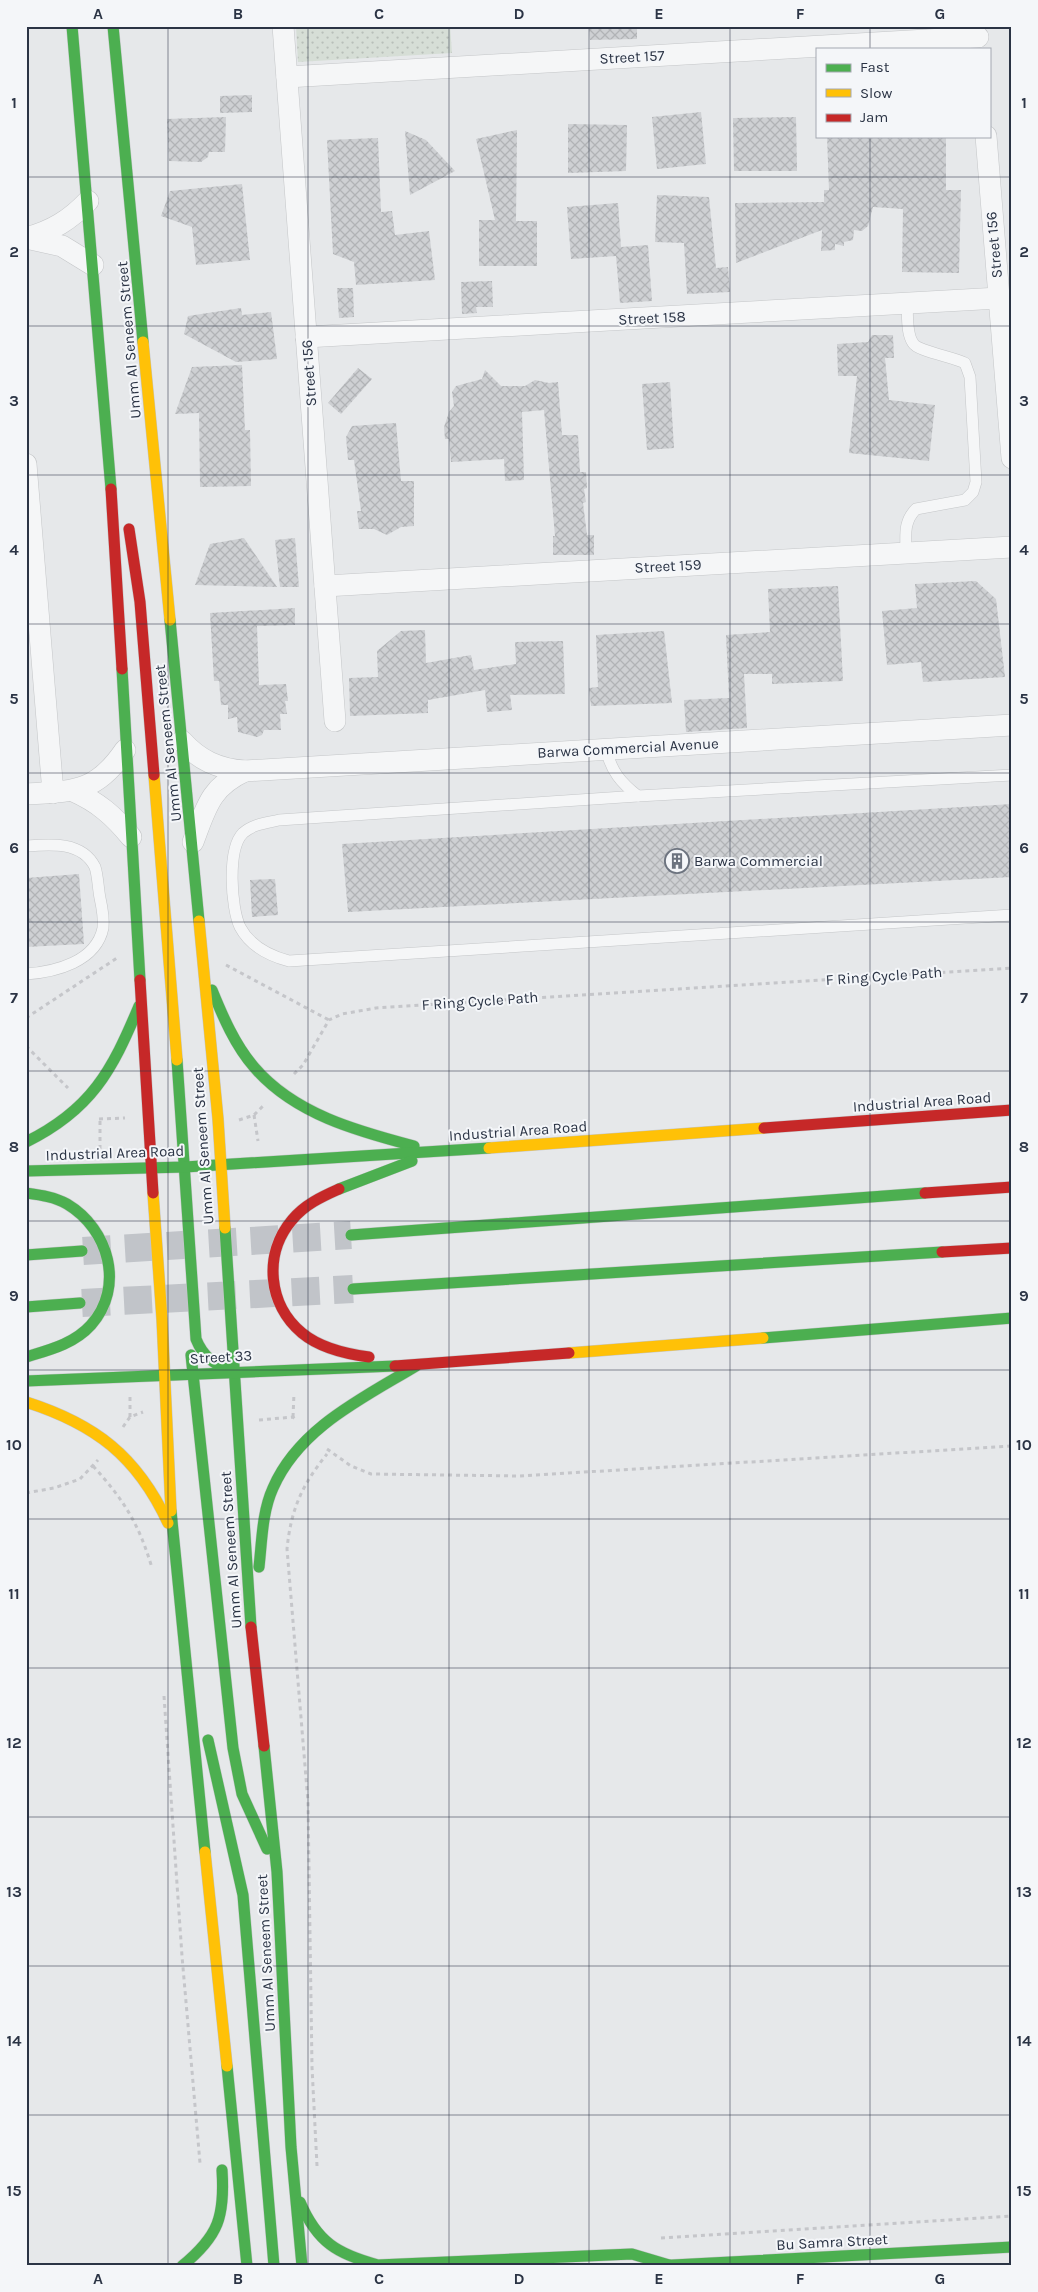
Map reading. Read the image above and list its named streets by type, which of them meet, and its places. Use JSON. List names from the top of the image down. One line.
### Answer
{"streets":{"main road":["Umm Al Seneem Street","Industrial Area Road","Street 33","Bu Samra Street"],"street":["Street 157","Street 156","Street 158","Street 159","Barwa Commercial Avenue"],"path":["F Ring Cycle Path"]},"crossings":[["Street 157","Street 156"],["Street 156","Street 158"],["Street 156","Street 159"],["Umm Al Seneem Street","Barwa Commercial Avenue"],["Umm Al Seneem Street","Industrial Area Road"],["Umm Al Seneem Street","Street 33"]],"places":{"building":["Barwa Commercial"]},"legend":["Fast","Slow","Jam"],"grid":{"columns":["A","B","C","D","E","F","G"],"rows":["1","2","3","4","5","6","7","8","9","10","11","12","13","14","15"]}}
